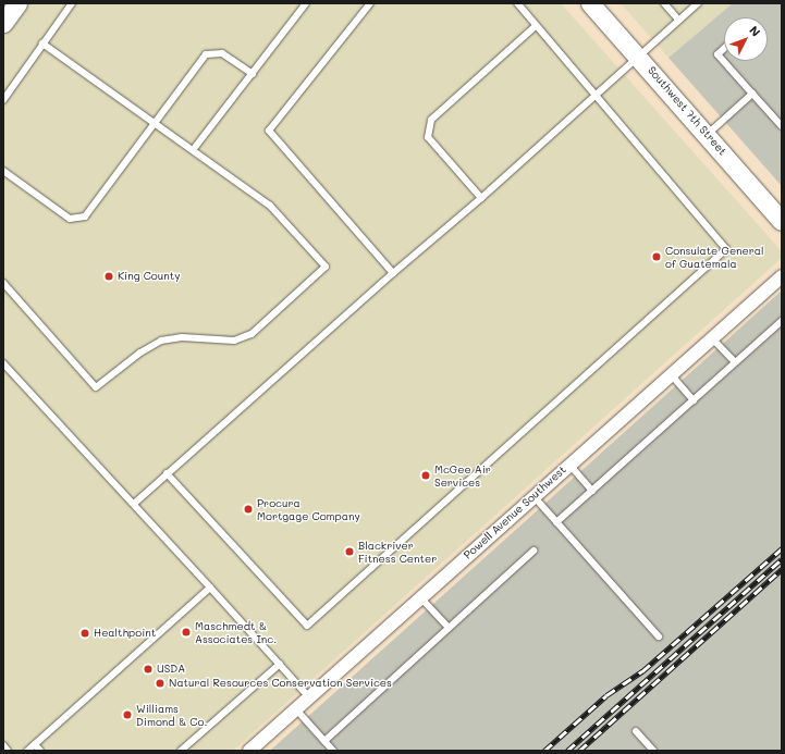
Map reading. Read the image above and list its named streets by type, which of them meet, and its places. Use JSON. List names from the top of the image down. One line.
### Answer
{"streets":{"street":["Southwest 7th Street","Powell Avenue Southwest"]},"places":["Consulate General of Guatemala","King County","McGee Air Services","Procura Mortgage Company","Blackriver Fitness Center","Maschmedt & Associates Inc.","Healthpoint","USDA","Natural Resources Conservation Services","Williams Dimond & Co."],"north":"top right"}
